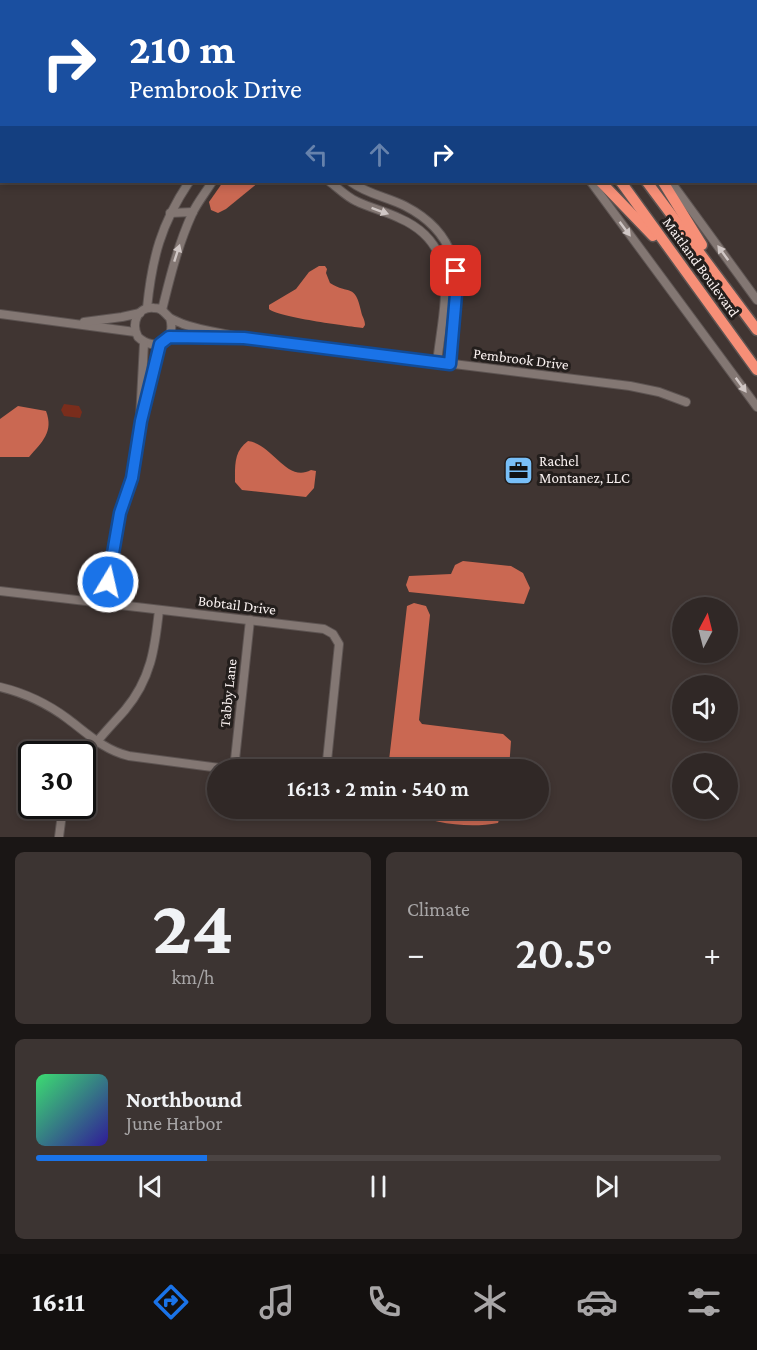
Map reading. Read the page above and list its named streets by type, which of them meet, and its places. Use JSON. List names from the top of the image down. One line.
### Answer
{"streets":{"highway":["Maitland Boulevard"],"street":["Pembrook Drive","Bobtail Drive","Tabby Lane"]},"crossings":[["Bobtail Drive","Tabby Lane"]],"places":{"office":["Rachel Montanez, LLC"]},"north":"top","page":{"turn":["210 m","Pembrook Drive"],"limit":"30","trip":"16:13 · 2 min · 540 m","tile":[["24","km/h"],"Climate"],"heat":["−","20.5°","+"],"song":["Northbound","June Harbor"],"tabs":"16:11"}}
